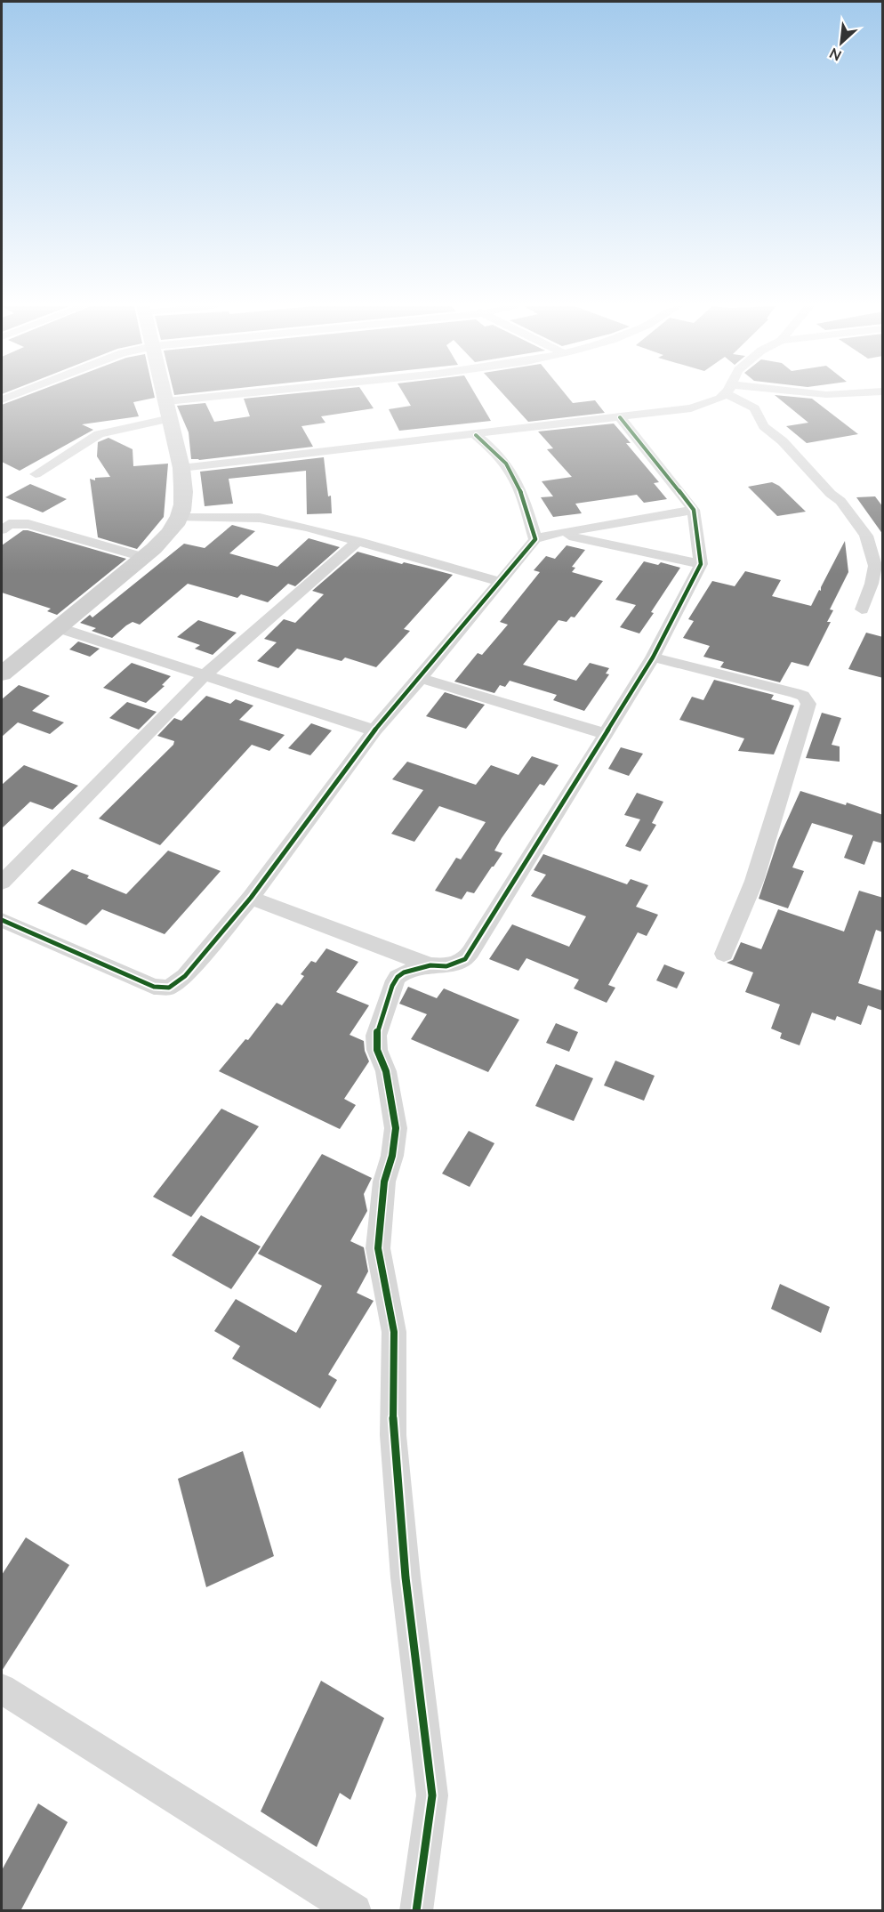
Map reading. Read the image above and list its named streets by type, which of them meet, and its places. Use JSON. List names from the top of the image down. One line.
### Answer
{"north":"bottom left"}
